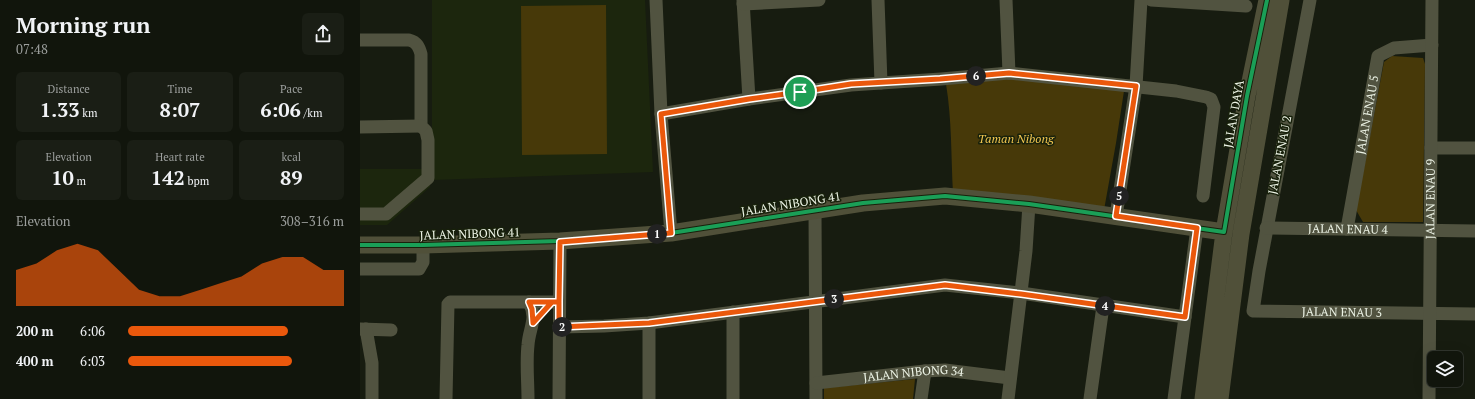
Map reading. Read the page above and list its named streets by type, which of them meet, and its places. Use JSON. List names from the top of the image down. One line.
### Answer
{"streets":{"main road":["JALAN DAYA","JALAN NIBONG 41"],"street":["JALAN ENAU 5","JALAN ENAU 2","JALAN ENAU 9","JALAN ENAU 4","JALAN ENAU 3","JALAN NIBONG 34"]},"crossings":[["JALAN DAYA","JALAN NIBONG 41"],["JALAN ENAU 5","JALAN ENAU 9"],["JALAN ENAU 5","JALAN ENAU 4"],["JALAN ENAU 2","JALAN ENAU 4"],["JALAN ENAU 2","JALAN ENAU 3"],["JALAN ENAU 9","JALAN ENAU 4"],["JALAN ENAU 9","JALAN ENAU 3"]],"parks":["Taman Nibong"],"page":{"heading":["Morning run","07:48"],"pins":["6","5","1","3","4","2"],"stats":[["Distance","1.33 km"],["Time","8:07"],["Pace","6:06 /km"],["Elevation","10 m"],["Heart rate","142 bpm"],["kcal","89"]],"chart":["Elevation","308–316 m"],"list":[{"name":"200 m","note":"6:06"},{"name":"400 m","note":"6:03"}]}}
